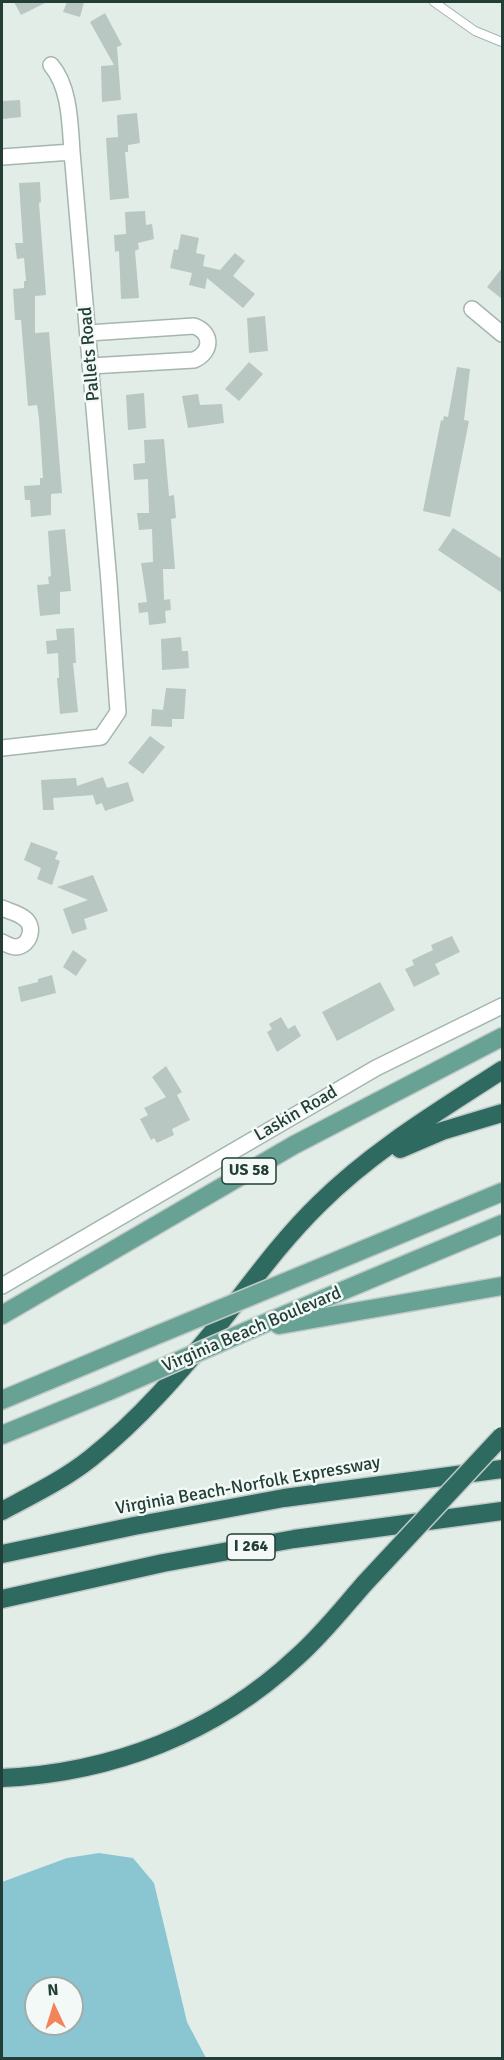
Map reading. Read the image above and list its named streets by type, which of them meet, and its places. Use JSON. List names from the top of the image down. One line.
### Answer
{"streets":{"highway":["Virginia Beach-Norfolk Expressway","I 264"],"main road":["Laskin Road","US 58","Virginia Beach Boulevard"],"street":["Pallets Road"]},"north":"top"}
